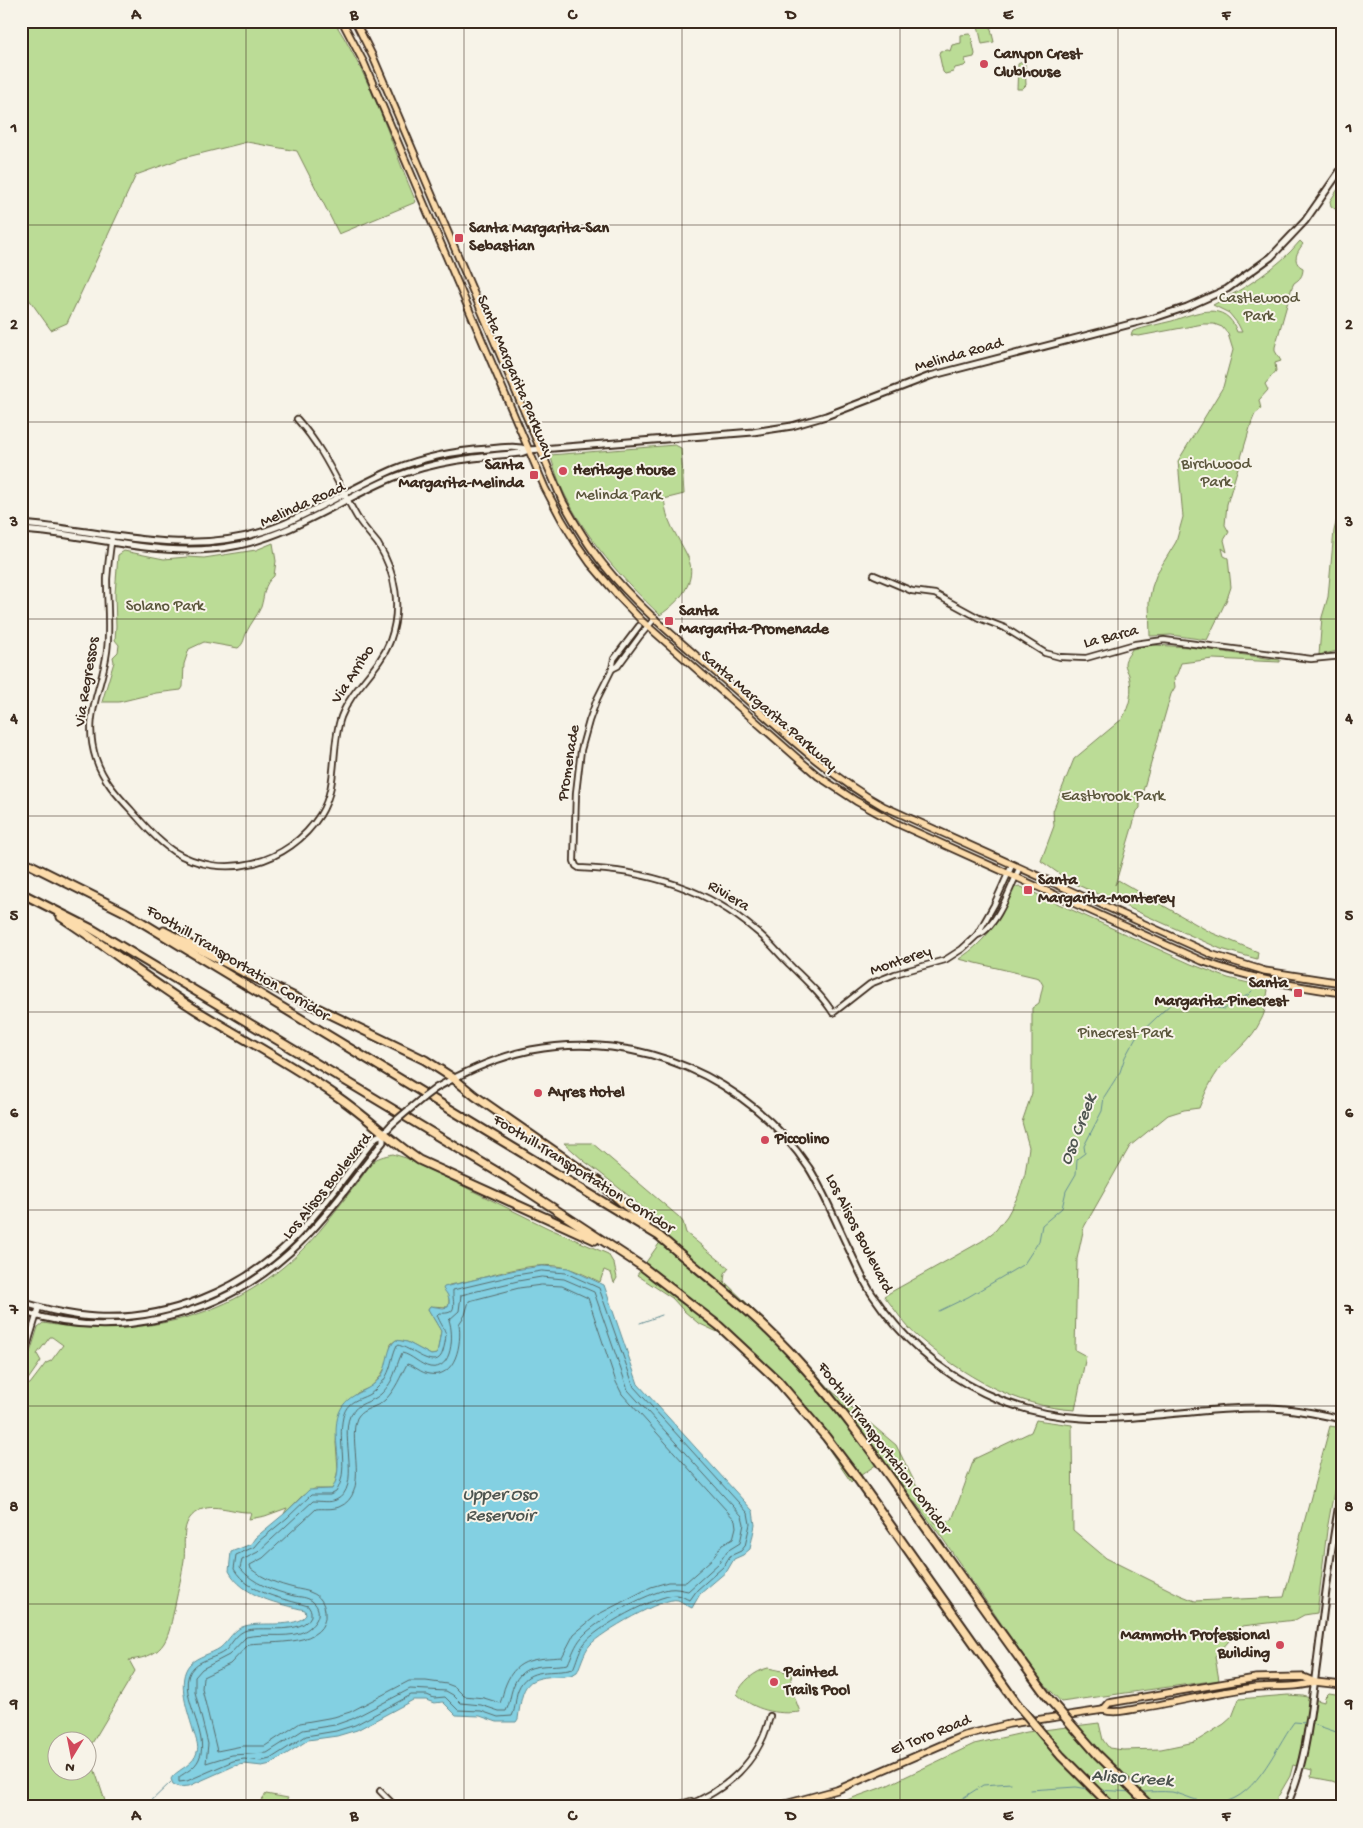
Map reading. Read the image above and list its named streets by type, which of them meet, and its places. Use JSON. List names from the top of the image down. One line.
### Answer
{"streets":{"highway":["Foothill Transportation Corridor"],"main road":["Melinda Road","Santa Margarita Parkway","Los Alisos Boulevard","El Toro Road"],"street":["La Barca","Via Arribo","Via Regressos","Promenade","Riviera","Monterey"]},"crossings":[["Melinda Road","Santa Margarita Parkway"],["Melinda Road","Via Arribo"],["Melinda Road","Via Regressos"],["Santa Margarita Parkway","Promenade"],["Santa Margarita Parkway","Monterey"],["Via Arribo","Via Regressos"],["Promenade","Riviera"],["Riviera","Monterey"]],"water":["Oso Creek","Upper Oso Reservoir","Aliso Creek"],"parks":["Castlewood Park","Birchwood Park","Melinda Park","Solano Park","Eastbrook Park","Pinecrest Park"],"places":{"other":["Canyon Crest Clubhouse","Heritage House","Ayres Hotel","Piccolino","Mammoth Professional Building","Painted Trails Pool"],"transit":["Santa Margarita-San Sebastian","Santa Margarita-Melinda","Santa Margarita-Promenade","Santa Margarita-Monterey","Santa Margarita-Pinecrest"]},"north":"bottom","grid":{"columns":["A","B","C","D","E","F"],"rows":["1","2","3","4","5","6","7","8","9"]}}
